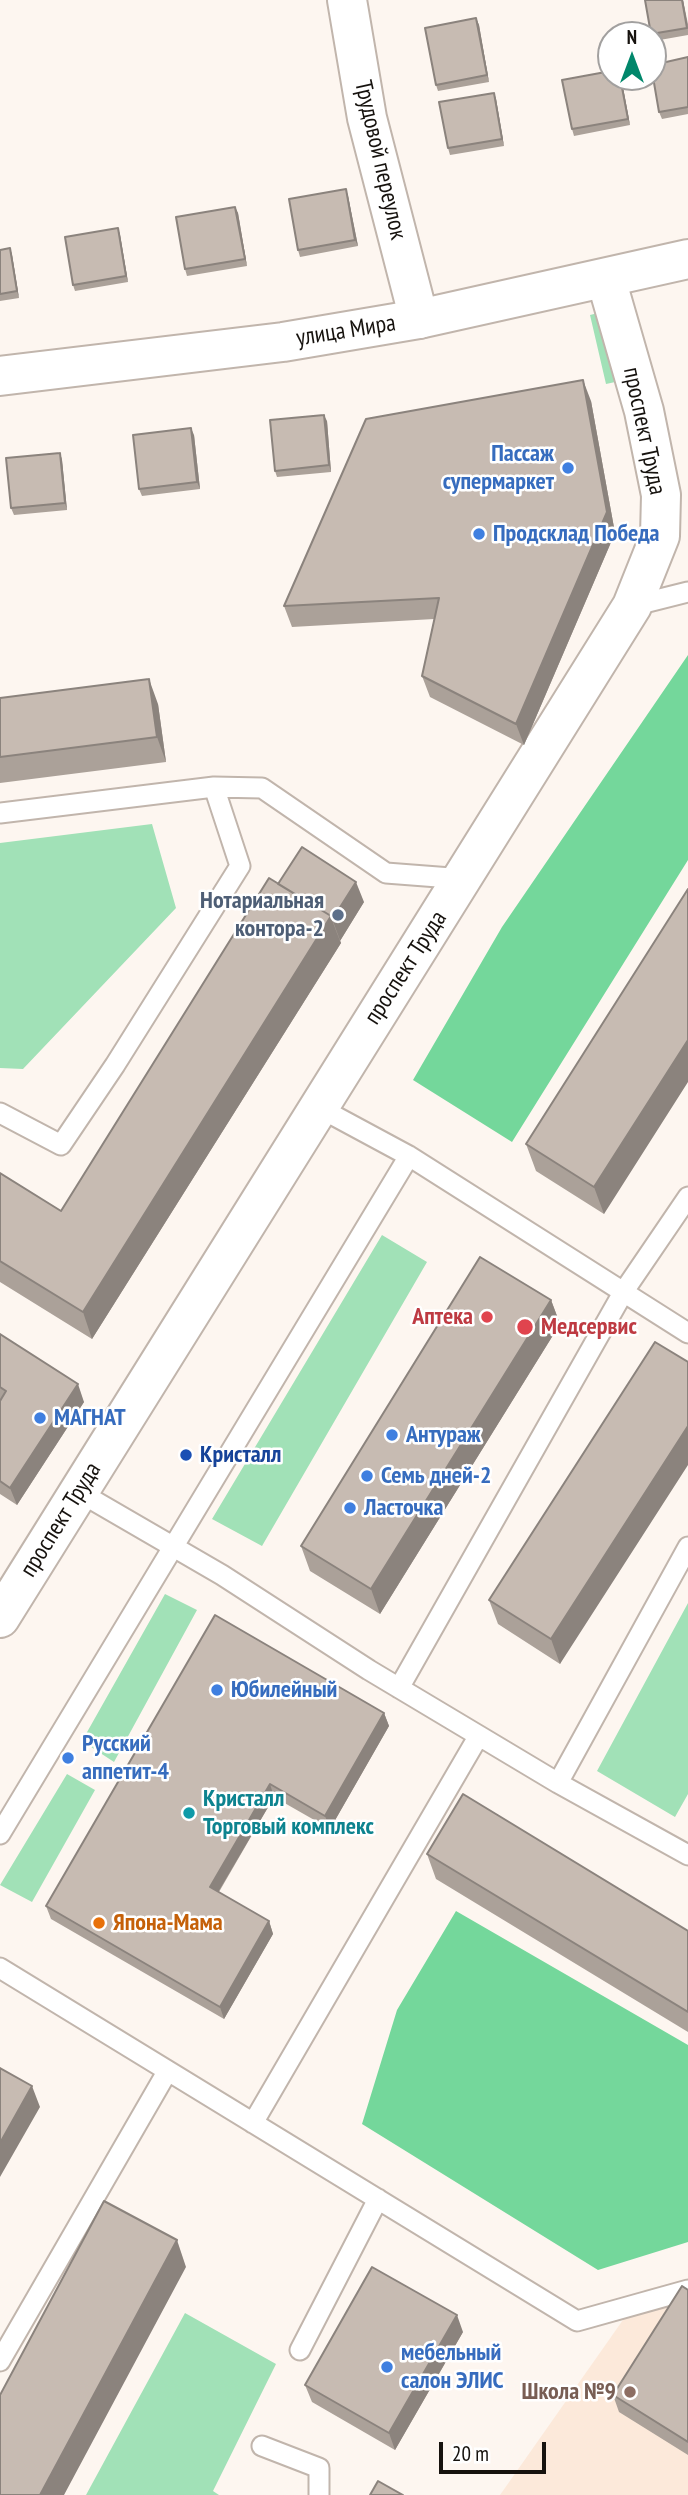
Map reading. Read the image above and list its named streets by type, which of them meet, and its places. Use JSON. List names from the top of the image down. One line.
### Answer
{"streets":{"street":["Трудовой переулок","улица Мира","проспект Труда"]},"crossings":[["Трудовой переулок","улица Мира"],["улица Мира","проспект Труда"]],"places":["Пассаж супермаркет","Продсклад Победа","Нотариальная контора-2","Аптека","Медсервис","МАГНАТ","Антураж","Кристалл","Семь дней-2","Ласточка","Юбилейный","Русский аппетит-4","Кристалл Торговый комплекс","Япона-Мама","мебельный салон ЭЛИС","Школа №9"],"scale_bar":"20 m","north":"top"}
